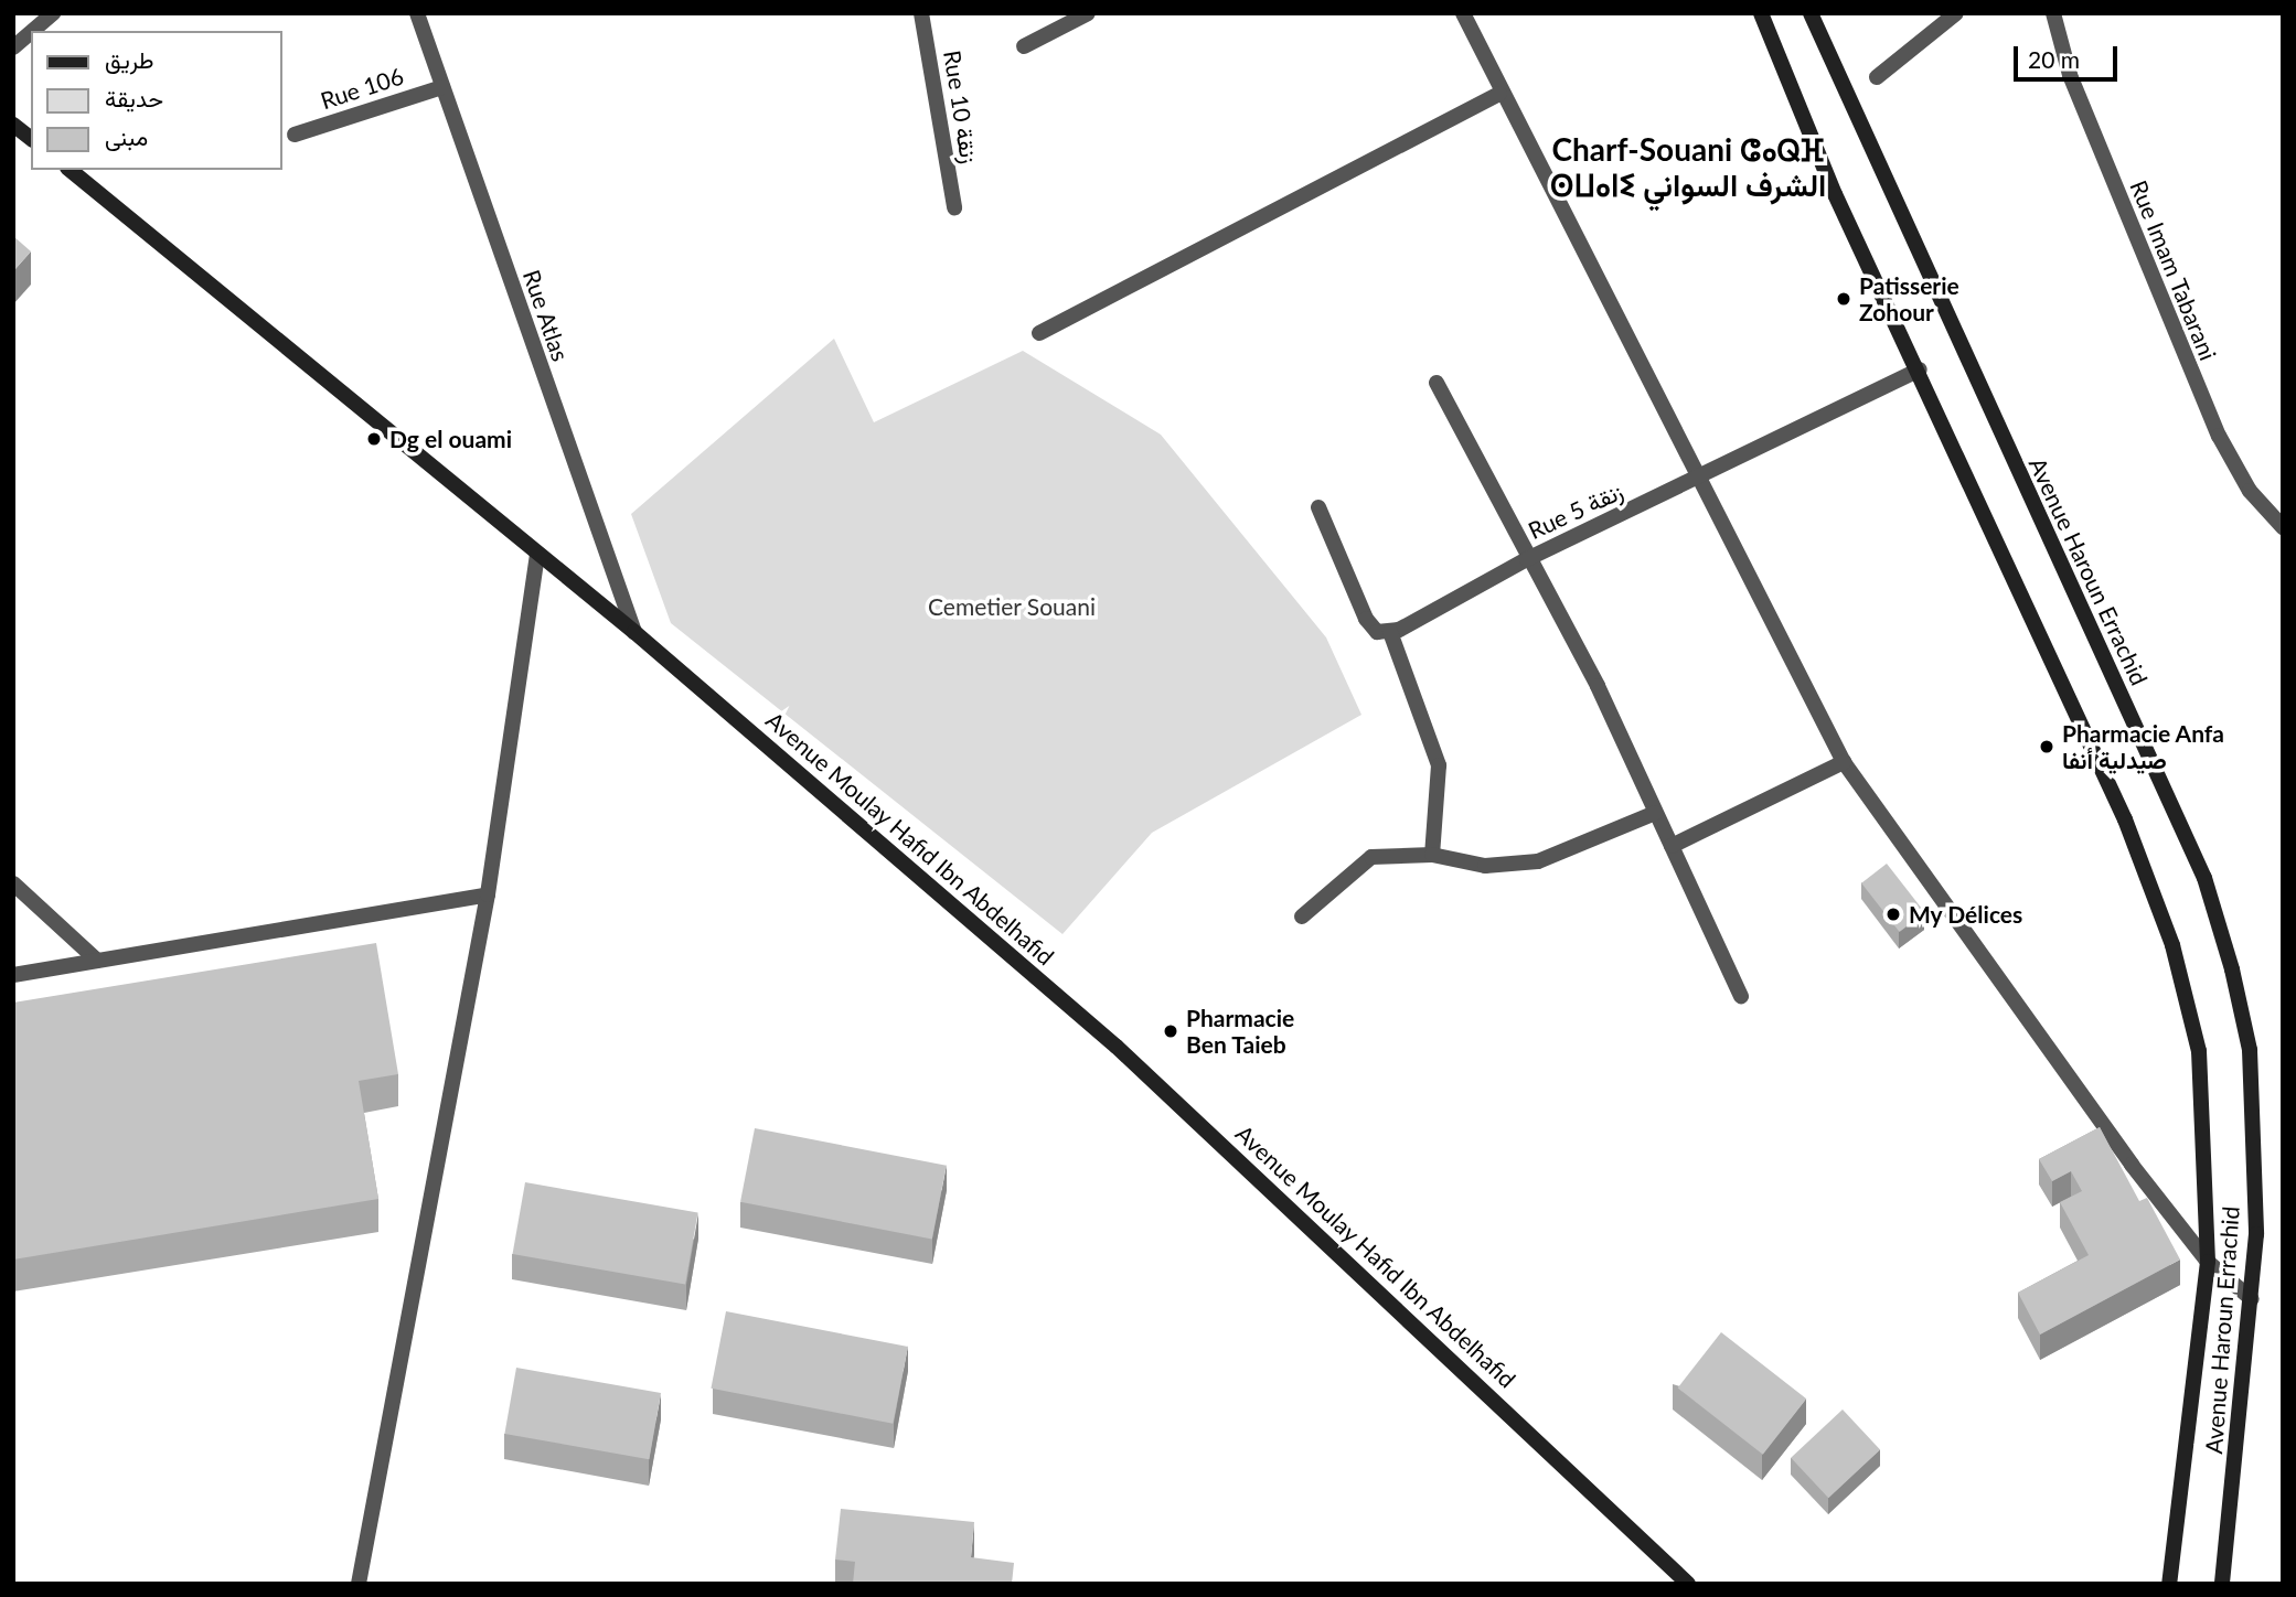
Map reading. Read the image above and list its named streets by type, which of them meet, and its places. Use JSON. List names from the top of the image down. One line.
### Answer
{"streets":{"main road":["Avenue Haroun Errachid","Avenue Moulay Hafid Ibn Abdelhafid"],"street":["Rue 106","Rue 10 زنقة","Rue Imam Tabarani","Rue Atlas","Rue 5 زنقة"]},"crossings":[["Rue 106","Rue Atlas"],["Rue Atlas","Avenue Moulay Hafid Ibn Abdelhafid"],["Rue 5 زنقة","Avenue Haroun Errachid"]],"districts":["Charf-Souani ⵛⴰⵕⴼ ⵙⵡⴰⵏⵉ الشرف السواني"],"parks":["Cemetier Souani"],"places":["Patisserie Zohour","Dg el ouami","Pharmacie Anfa صيدلية أنفا","My Délices","Pharmacie Ben Taieb"],"legend":["طريق","حديقة","مبنى"],"scale_bar":"20 m"}
